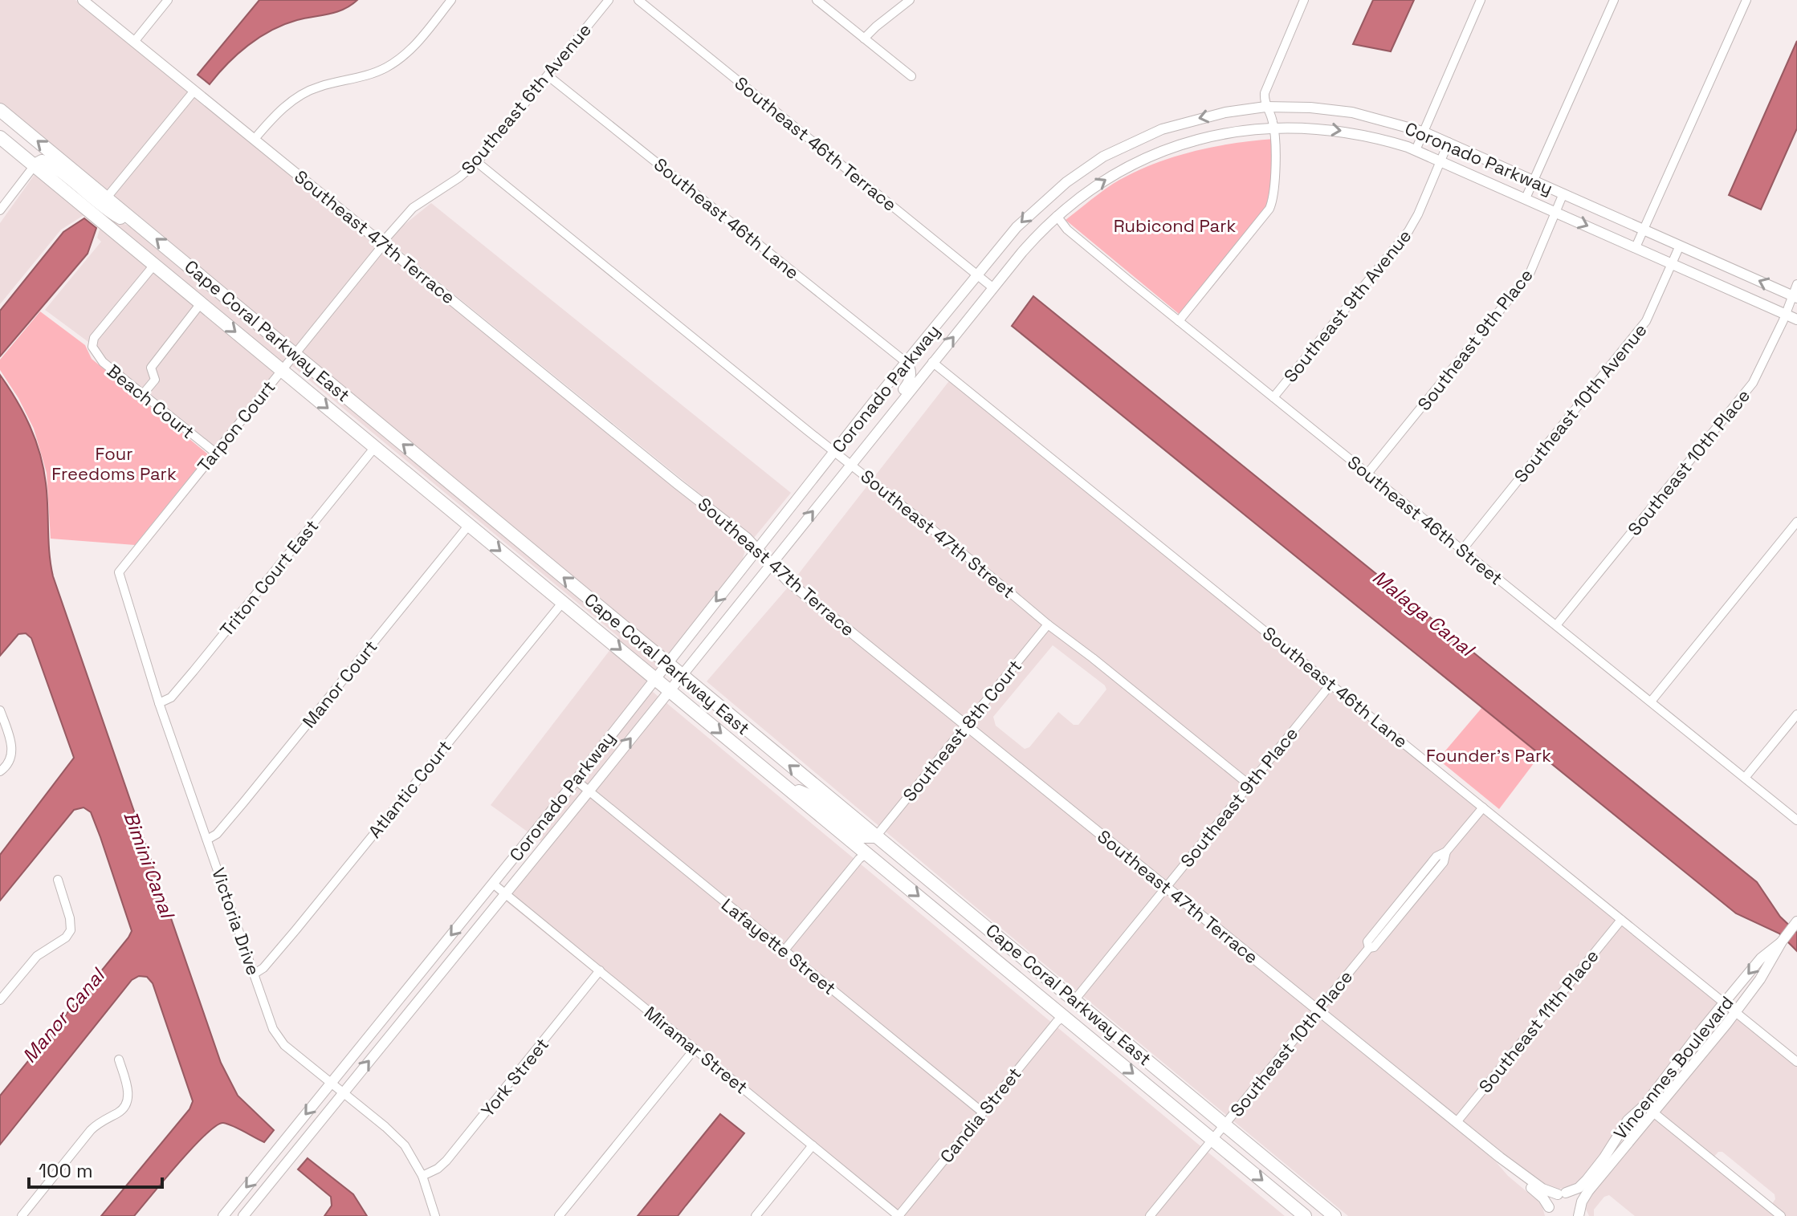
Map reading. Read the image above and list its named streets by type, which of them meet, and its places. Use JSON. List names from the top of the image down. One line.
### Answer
{"streets":{"main road":["Cape Coral Parkway East"],"street":["Southeast 6th Avenue","Southeast 46th Terrace","Coronado Parkway","Southeast 46th Lane","Southeast 47th Terrace","Southeast 9th Avenue","Southeast 9th Place","Beach Court","Southeast 10th Avenue","Tarpon Court","Southeast 10th Place","Southeast 46th Street","Southeast 47th Street","Triton Court East","Manor Court","Southeast 8th Court","Atlantic Court","Victoria Drive","Lafayette Street","Southeast 11th Place","Miramar Street","Vincennes Boulevard","York Street","Candia Street"]},"crossings":[["Southeast 6th Avenue","Southeast 46th Lane"],["Southeast 6th Avenue","Southeast 47th Terrace"],["Southeast 6th Avenue","Cape Coral Parkway East"],["Southeast 6th Avenue","Tarpon Court"],["Southeast 6th Avenue","Southeast 47th Street"],["Southeast 46th Terrace","Coronado Parkway"],["Coronado Parkway","Southeast 46th Lane"],["Coronado Parkway","Southeast 47th Terrace"],["Coronado Parkway","Southeast 9th Avenue"],["Coronado Parkway","Cape Coral Parkway East"],["Coronado Parkway","Southeast 9th Place"],["Coronado Parkway","Southeast 10th Avenue"],["Coronado Parkway","Southeast 10th Place"],["Coronado Parkway","Southeast 46th Street"],["Coronado Parkway","Southeast 47th Street"],["Coronado Parkway","Victoria Drive"],["Coronado Parkway","Lafayette Street"],["Coronado Parkway","Miramar Street"],["Southeast 46th Lane","Southeast 9th Place"],["Southeast 46th Lane","Southeast 10th Place"],["Southeast 46th Lane","Southeast 11th Place"],["Southeast 46th Lane","Vincennes Boulevard"],["Southeast 47th Terrace","Southeast 9th Place"],["Southeast 47th Terrace","Southeast 10th Place"],["Southeast 47th Terrace","Southeast 8th Court"],["Southeast 47th Terrace","Southeast 11th Place"],["Southeast 47th Terrace","Vincennes Boulevard"],["Southeast 9th Avenue","Southeast 46th Street"],["Cape Coral Parkway East","Southeast 9th Place"],["Cape Coral Parkway East","Beach Court"],["Cape Coral Parkway East","Tarpon Court"],["Cape Coral Parkway East","Southeast 10th Place"],["Cape Coral Parkway East","Triton Court East"],["Cape Coral Parkway East","Manor Court"],["Cape Coral Parkway East","Southeast 8th Court"],["Cape Coral Parkway East","Atlantic Court"],["Cape Coral Parkway East","Candia Street"],["Southeast 9th Place","Southeast 46th Street"],["Southeast 9th Place","Southeast 47th Street"],["Beach Court","Tarpon Court"],["Southeast 10th Avenue","Southeast 46th Street"],["Tarpon Court","Victoria Drive"],["Southeast 10th Place","Southeast 46th Street"],["Southeast 47th Street","Southeast 8th Court"],["Triton Court East","Victoria Drive"],["Manor Court","Victoria Drive"],["Atlantic Court","Victoria Drive"],["Victoria Drive","York Street"],["Lafayette Street","Candia Street"],["Miramar Street","York Street"],["Miramar Street","Candia Street"]],"water":["Malaga Canal","Bimini Canal","Manor Canal"],"parks":["Rubicond Park","Four Freedoms Park","Founder's Park"],"scale_bar":"100 m"}
